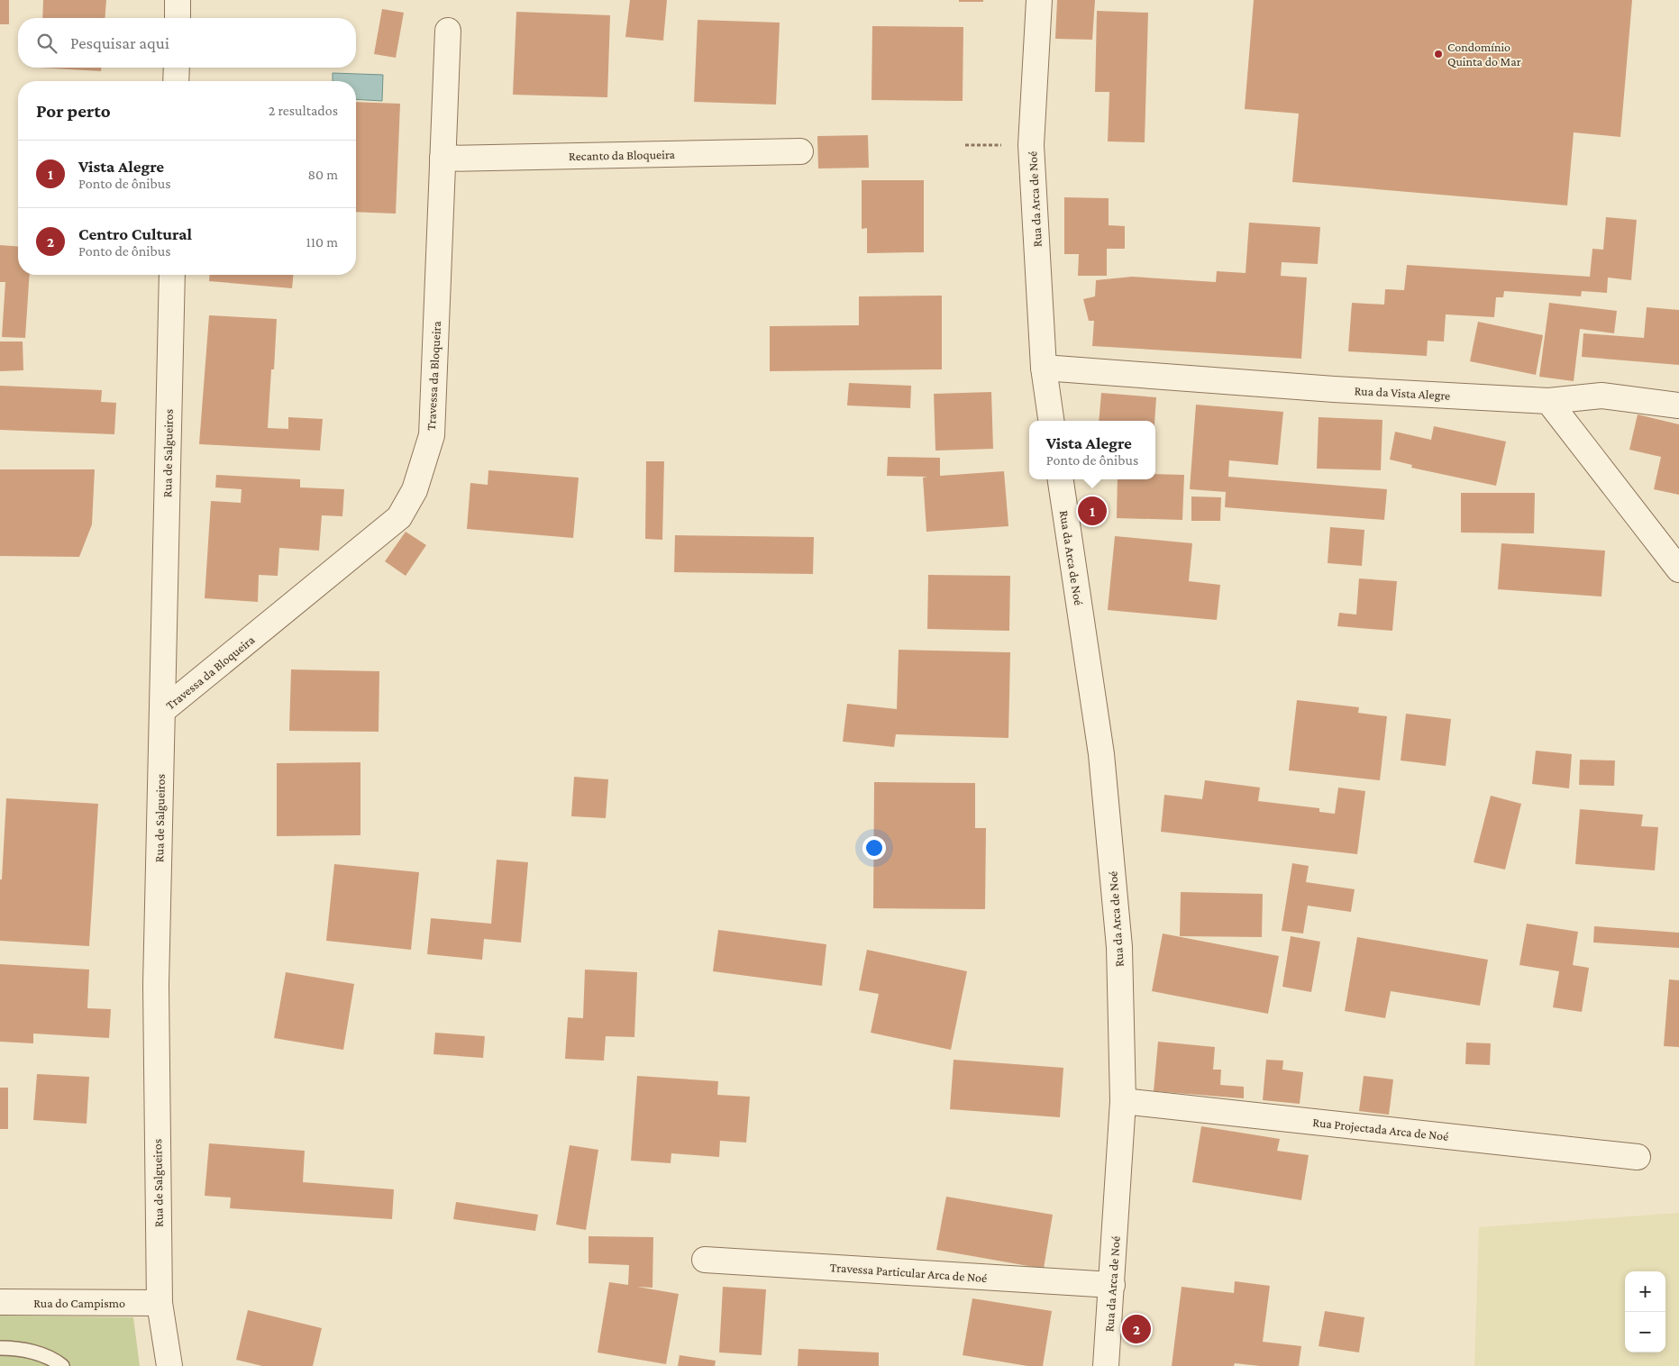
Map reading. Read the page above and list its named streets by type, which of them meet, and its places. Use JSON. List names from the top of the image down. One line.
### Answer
{"streets":{"street":["Recanto da Bloqueira","Rua da Arca de Noé","Travessa da Bloqueira","Rua da Vista Alegre","Rua de Salgueiros","Rua Projectada Arca de Noé","Travessa Particular Arca de Noé","Rua do Campismo"]},"crossings":[["Recanto da Bloqueira","Travessa da Bloqueira"],["Rua da Arca de Noé","Rua da Vista Alegre"],["Rua da Arca de Noé","Rua Projectada Arca de Noé"],["Rua da Arca de Noé","Travessa Particular Arca de Noé"],["Travessa da Bloqueira","Rua de Salgueiros"],["Rua de Salgueiros","Rua do Campismo"]],"places":["Condomínio Quinta do Mar"],"page":{"search":"Pesquisar aqui","heading":["Por perto","2 resultados"],"list":[{"mark":"1","name":"Vista Alegre","note":"Ponto de ônibus","value":"80 m"},{"mark":"2","name":"Centro Cultural","note":"Ponto de ônibus","value":"110 m"}],"popup":["Vista Alegre","Ponto de ônibus"],"pins":["1","2"],"map_buttons":["+","−"]}}
